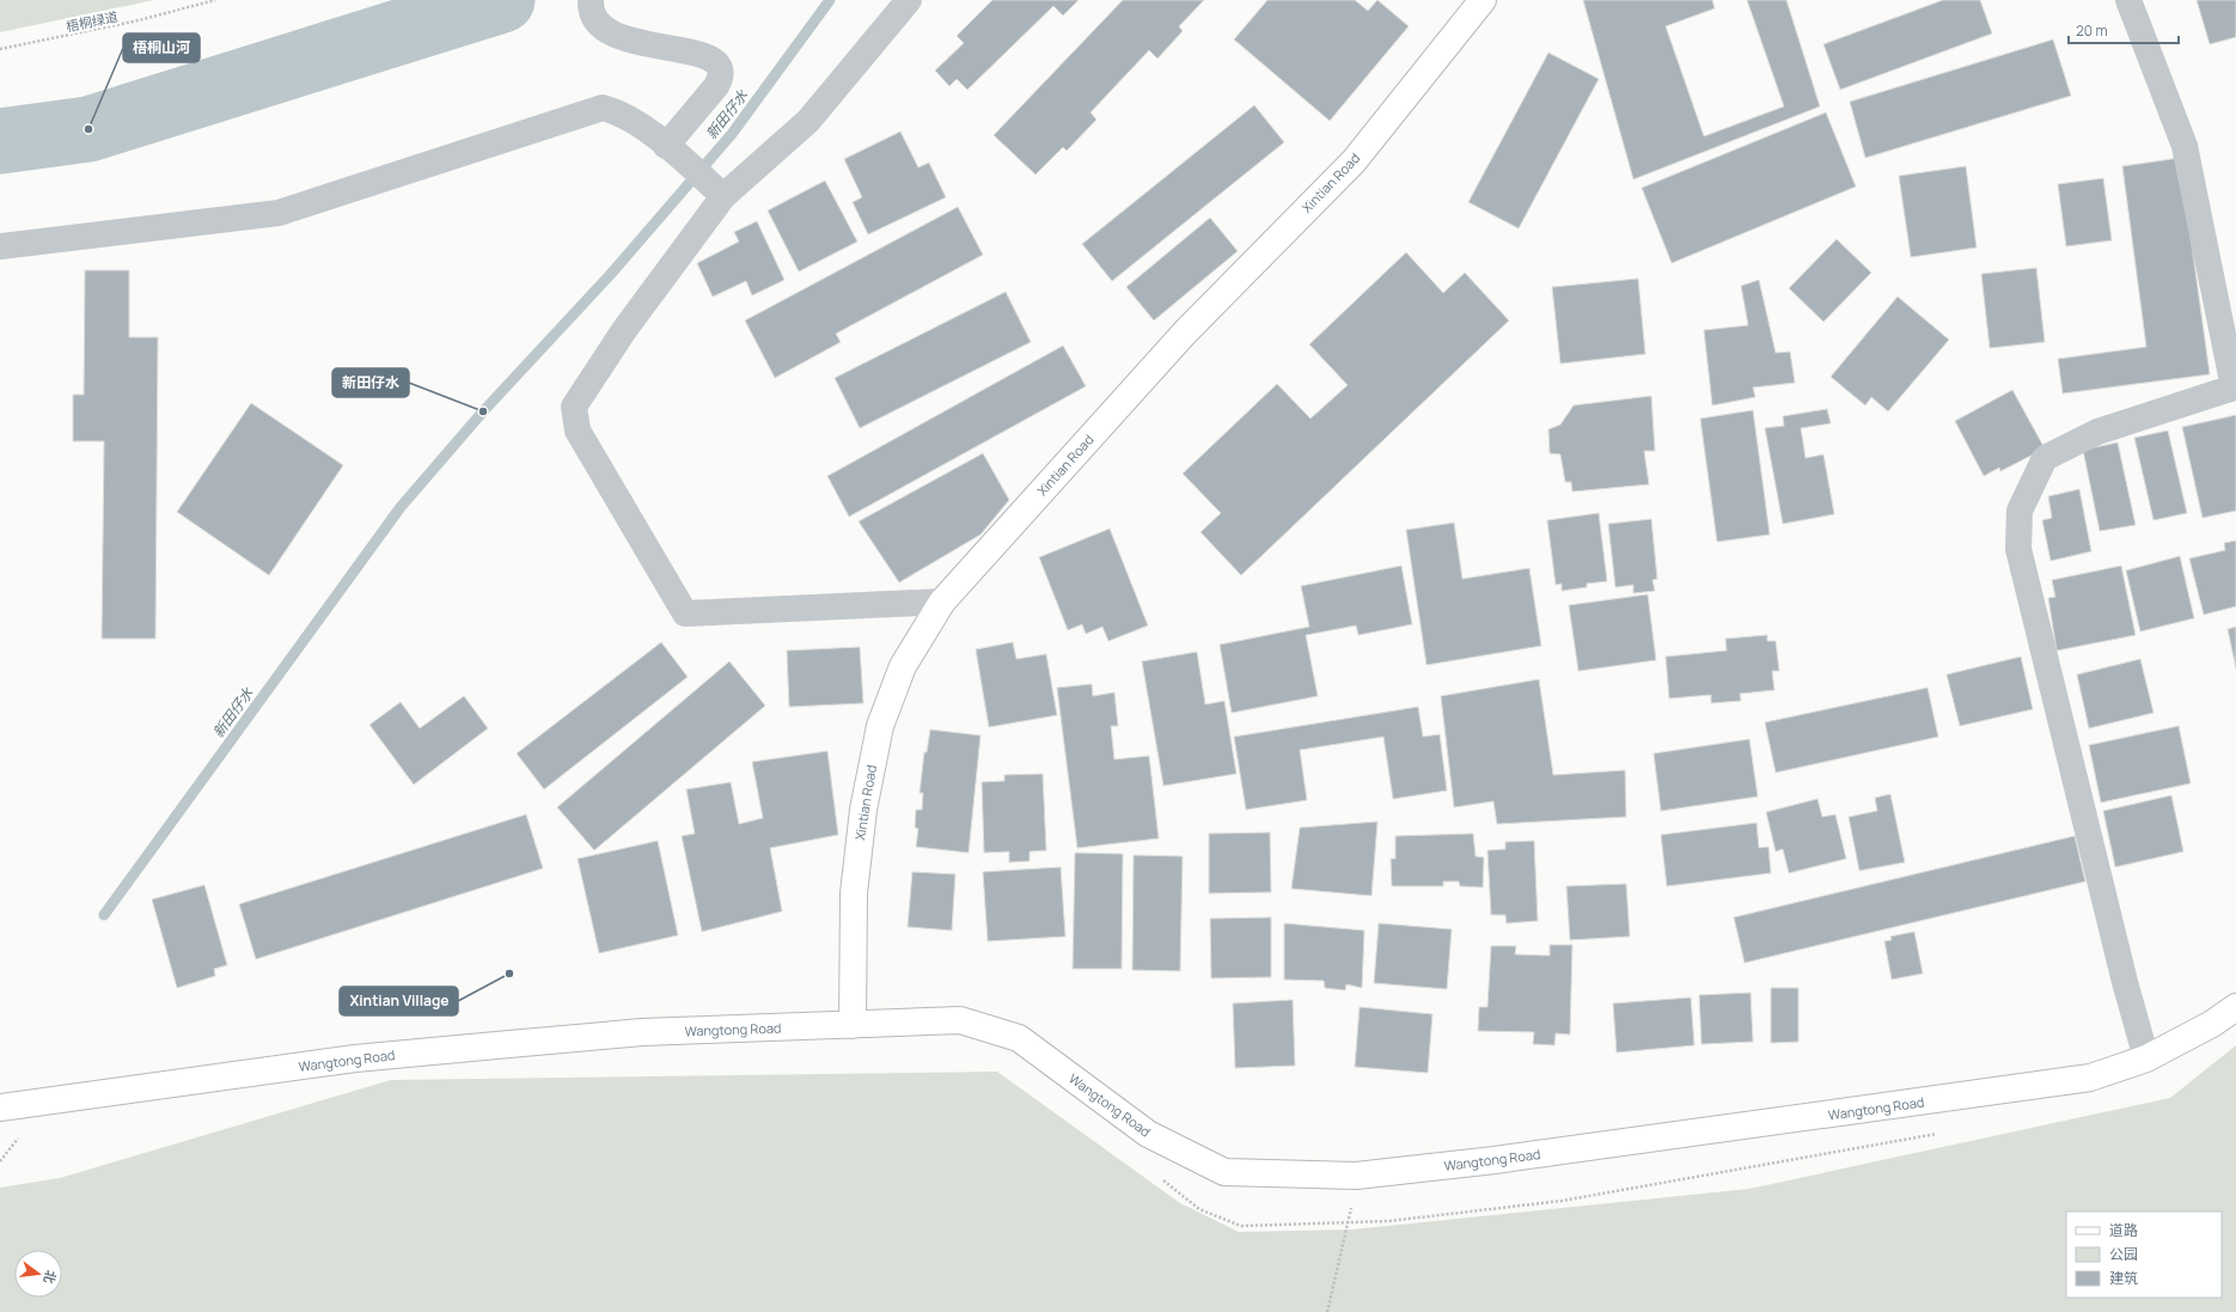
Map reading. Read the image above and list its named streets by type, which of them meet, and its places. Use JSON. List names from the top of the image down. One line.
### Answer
{"streets":{"main road":["Xintian Road","Wangtong Road"],"path":["梧桐绿道"]},"crossings":[["Xintian Road","Wangtong Road"]],"water":["新田仔水"],"places":["梧桐山河","新田仔水","Xintian Village"],"legend":["道路","公园","建筑"],"scale_bar":"20 m","north":"right"}
